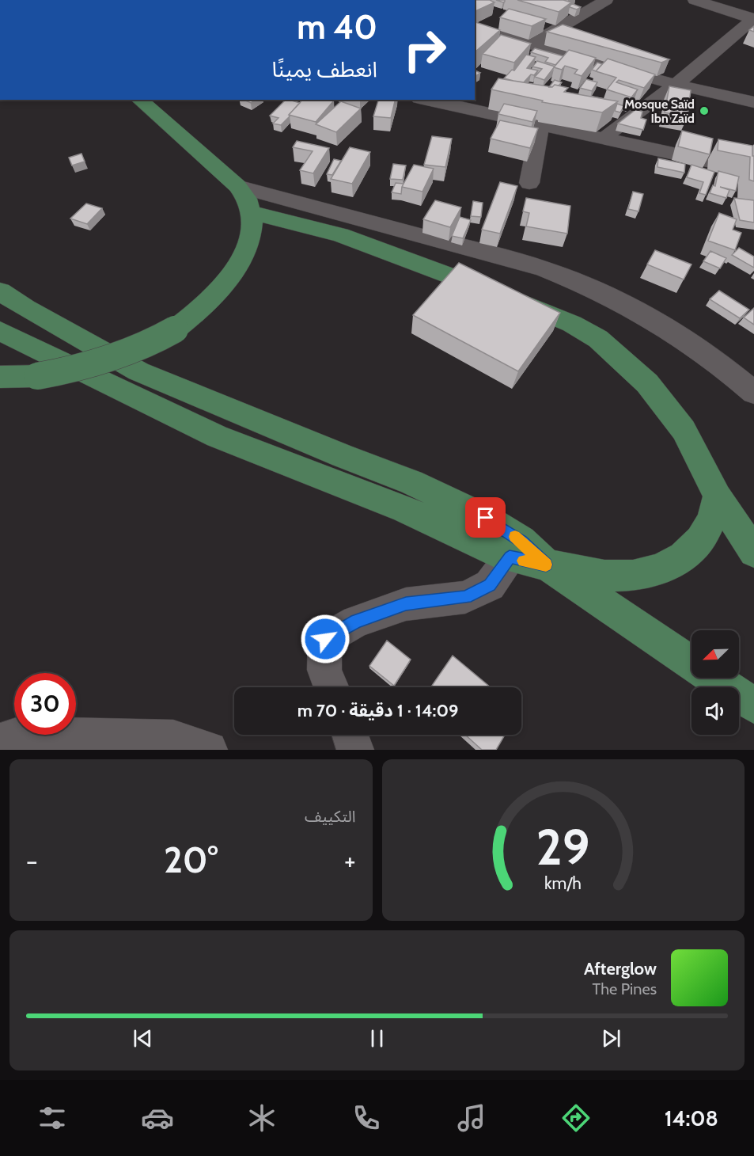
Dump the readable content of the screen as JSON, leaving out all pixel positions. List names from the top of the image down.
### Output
{
  "places": ["Mosque Saïd Ibn Zaïd"],
  "north": "bottom left",
  "page": {
    "turn": ["40 m", "انعطف يمينًا"],
    "limit": "30",
    "trip": "14:09 · 1 دقيقة · 70 m",
    "tile": "التكييف",
    "heat": ["−", "20°", "+"],
    "song": ["Afterglow", "The Pines"],
    "tabs": "14:08",
    "gauge": ["29", "km/h"]
  }
}
